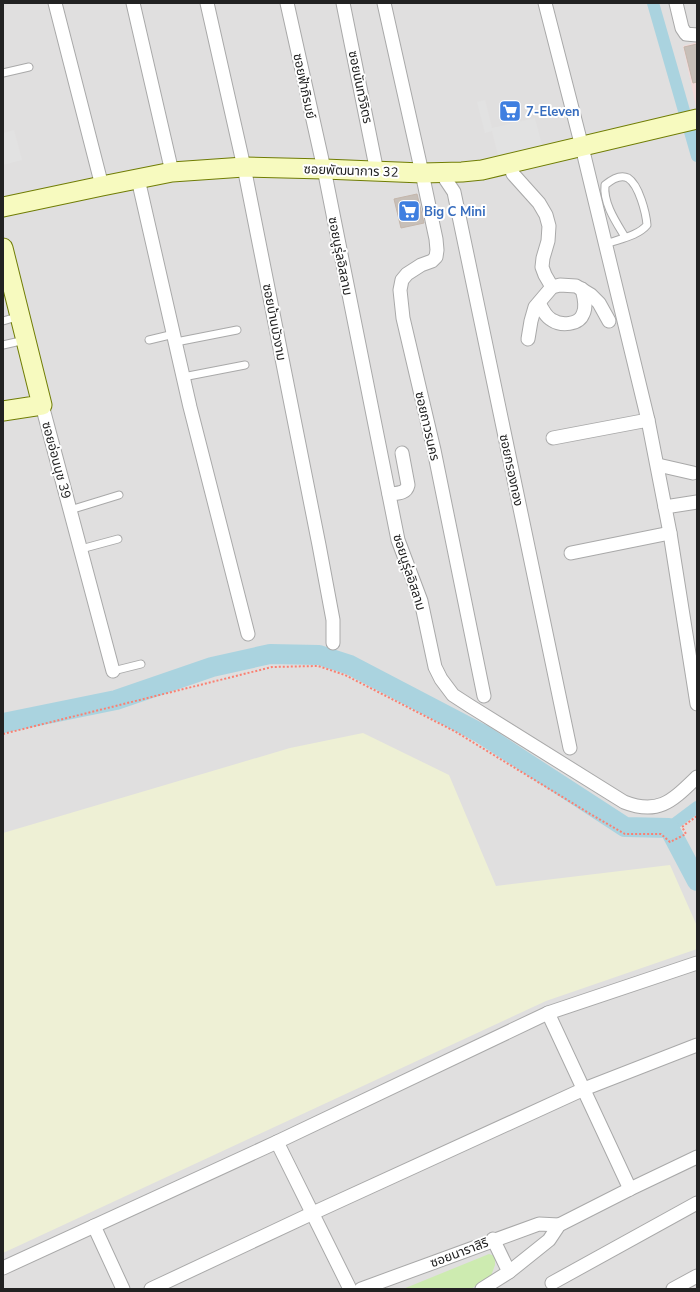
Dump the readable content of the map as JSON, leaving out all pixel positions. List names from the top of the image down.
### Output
{
  "streets": {
    "street": [
      "ซอยฟ้าภิรมย์",
      "ซอยนันทวิจิตร",
      "ซอยพัฒนาการ 32",
      "ซอยนูรุ่ลอิสลาม",
      "ซอยบ้านบัวงาม",
      "ซอยถาวรนคร",
      "ซอยอ่อนนุช 39",
      "ซอยกรองทอง",
      "ซอยนาราสิริ"
    ]
  },
  "crossings": [
    ["ซอยฟ้าภิรมย์", "ซอยพัฒนาการ 32"],
    ["ซอยฟ้าภิรมย์", "ซอยนูรุ่ลอิสลาม"],
    ["ซอยนันทวิจิตร", "ซอยพัฒนาการ 32"],
    ["ซอยพัฒนาการ 32", "ซอยนูรุ่ลอิสลาม"],
    ["ซอยพัฒนาการ 32", "ซอยบ้านบัวงาม"],
    ["ซอยพัฒนาการ 32", "ซอยถาวรนคร"],
    ["ซอยพัฒนาการ 32", "ซอยกรองทอง"]
  ],
  "places": {
    "supermarket": ["7-Eleven", "Big C Mini"]
  }
}
